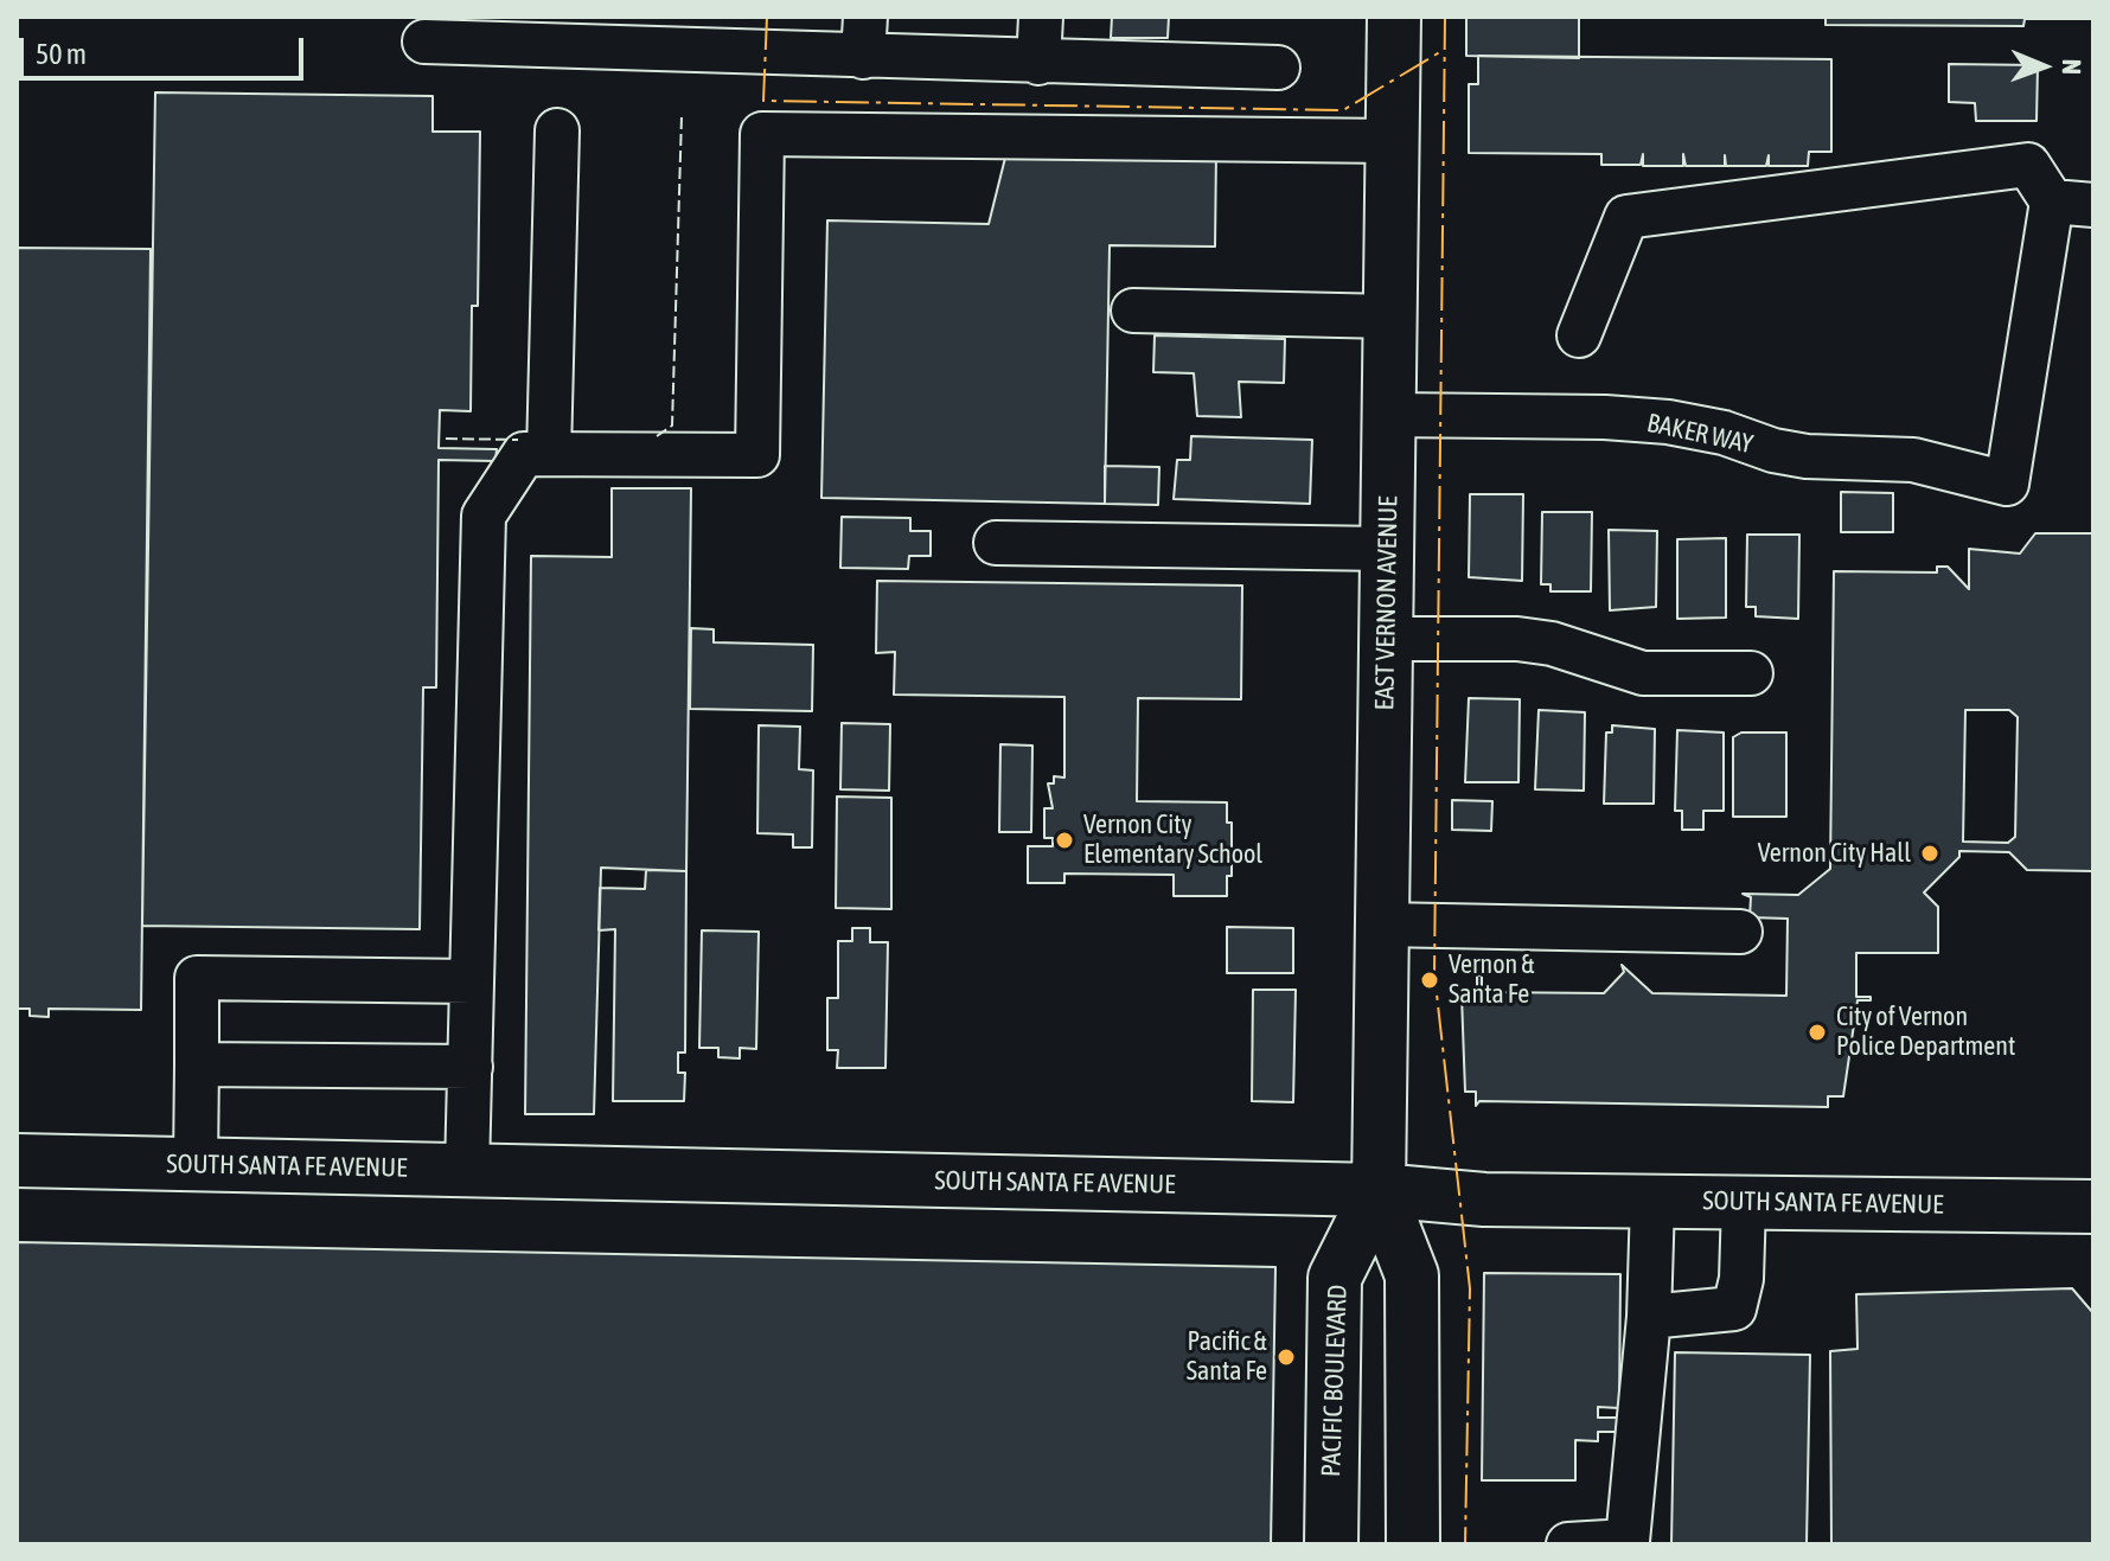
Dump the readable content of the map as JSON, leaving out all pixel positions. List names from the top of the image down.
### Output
{
  "streets": {
    "main road": ["EAST VERNON AVENUE", "SOUTH SANTA FE AVENUE", "PACIFIC BOULEVARD"],
    "street": ["BAKER WAY"]
  },
  "crossings": [
    ["BAKER WAY", "EAST VERNON AVENUE"],
    ["EAST VERNON AVENUE", "SOUTH SANTA FE AVENUE"],
    ["EAST VERNON AVENUE", "PACIFIC BOULEVARD"],
    ["SOUTH SANTA FE AVENUE", "PACIFIC BOULEVARD"]
  ],
  "places": [
    "Vernon City Elementary School",
    "Vernon City Hall",
    "Vernon & Santa Fe",
    "City of Vernon Police Department",
    "Pacific & Santa Fe"
  ],
  "scale_bar": "50 m",
  "north": "right"
}
